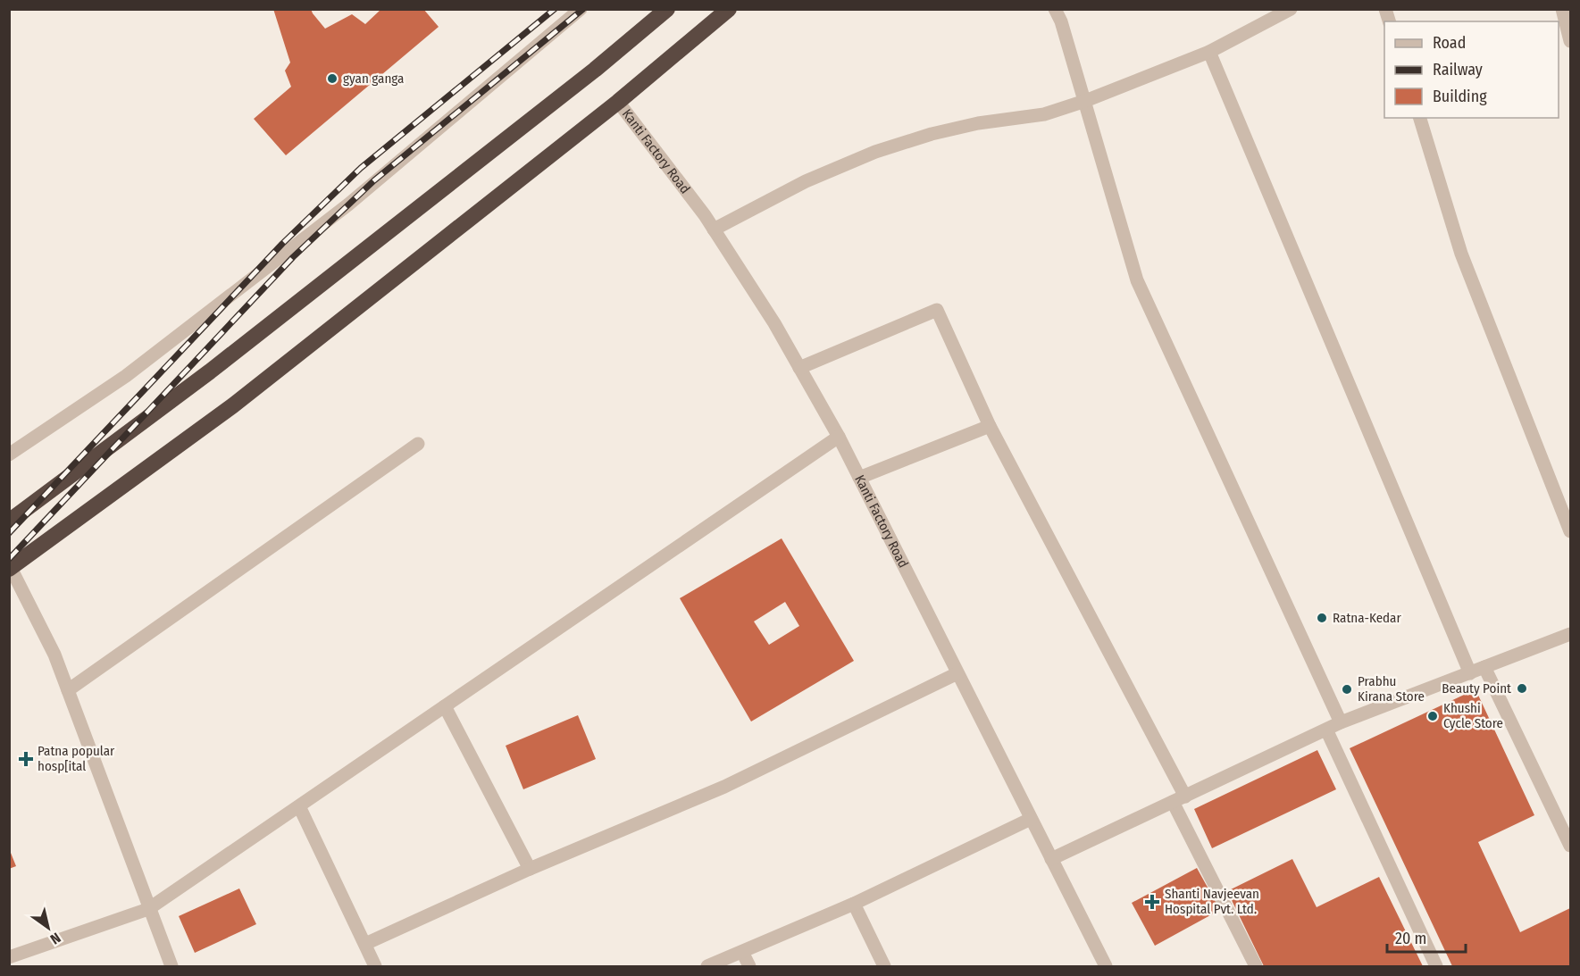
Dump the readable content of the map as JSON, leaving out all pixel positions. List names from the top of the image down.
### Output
{
  "streets": {
    "street": ["Kanti Factory Road"]
  },
  "places": {
    "other": [
      "gyan ganga",
      "Ratna-Kedar",
      "Beauty Point",
      "Prabhu Kirana Store",
      "Khushi Cycle Store"
    ],
    "health": ["Patna popular hosp[ital", "Shanti Navjeevan Hospital Pvt. Ltd."]
  },
  "legend": ["Road", "Railway", "Building"],
  "scale_bar": "20 m",
  "north": "bottom right"
}
